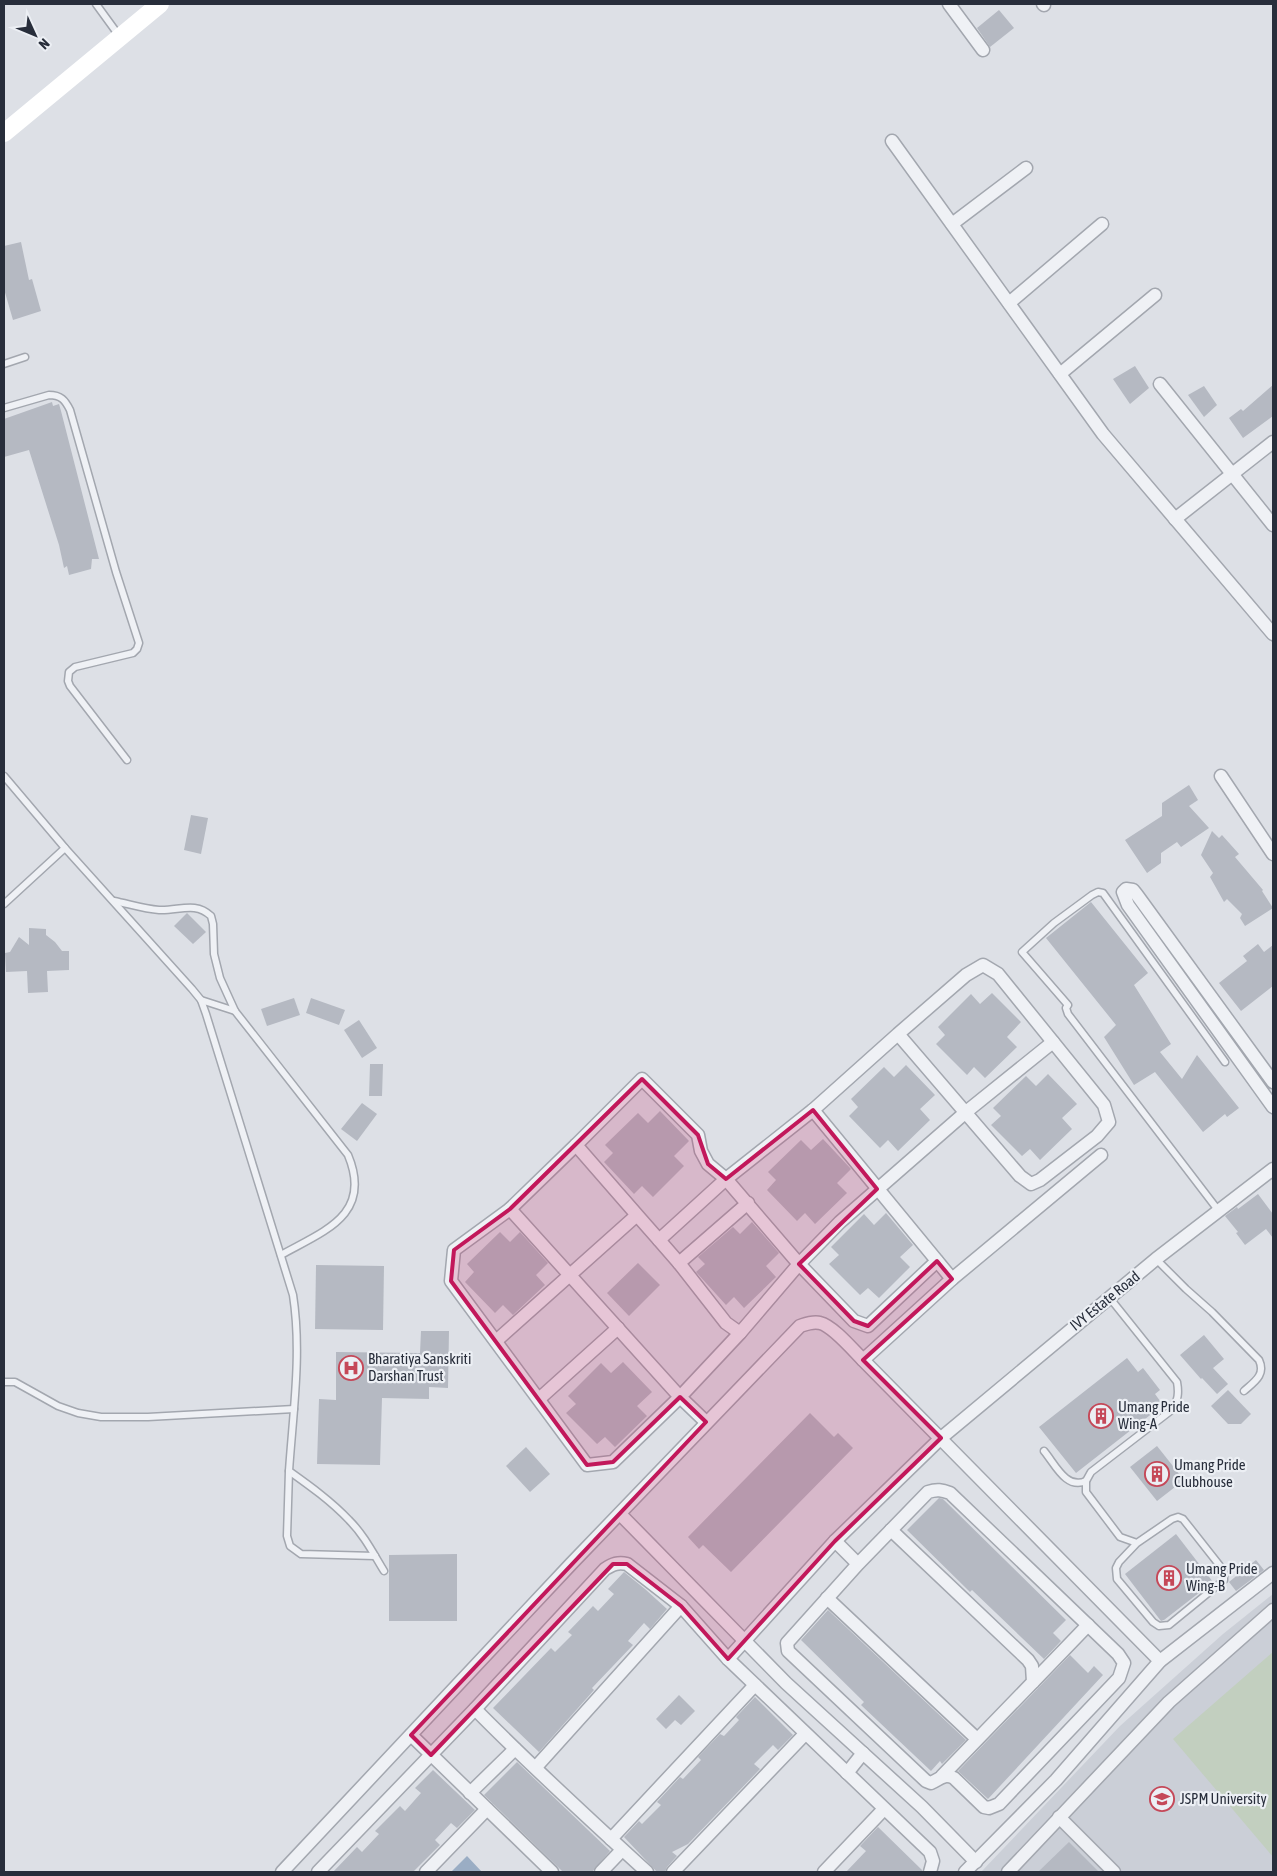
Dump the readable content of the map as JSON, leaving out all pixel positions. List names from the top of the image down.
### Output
{
  "streets": {
    "street": ["IVY Estate Road"]
  },
  "places": {
    "hospital": ["Bharatiya Sanskriti Darshan Trust"],
    "building": ["Umang Pride Wing-A", "Umang Pride Clubhouse", "Umang Pride Wing-B"],
    "school or university": ["JSPM University"]
  },
  "north": "bottom right"
}
